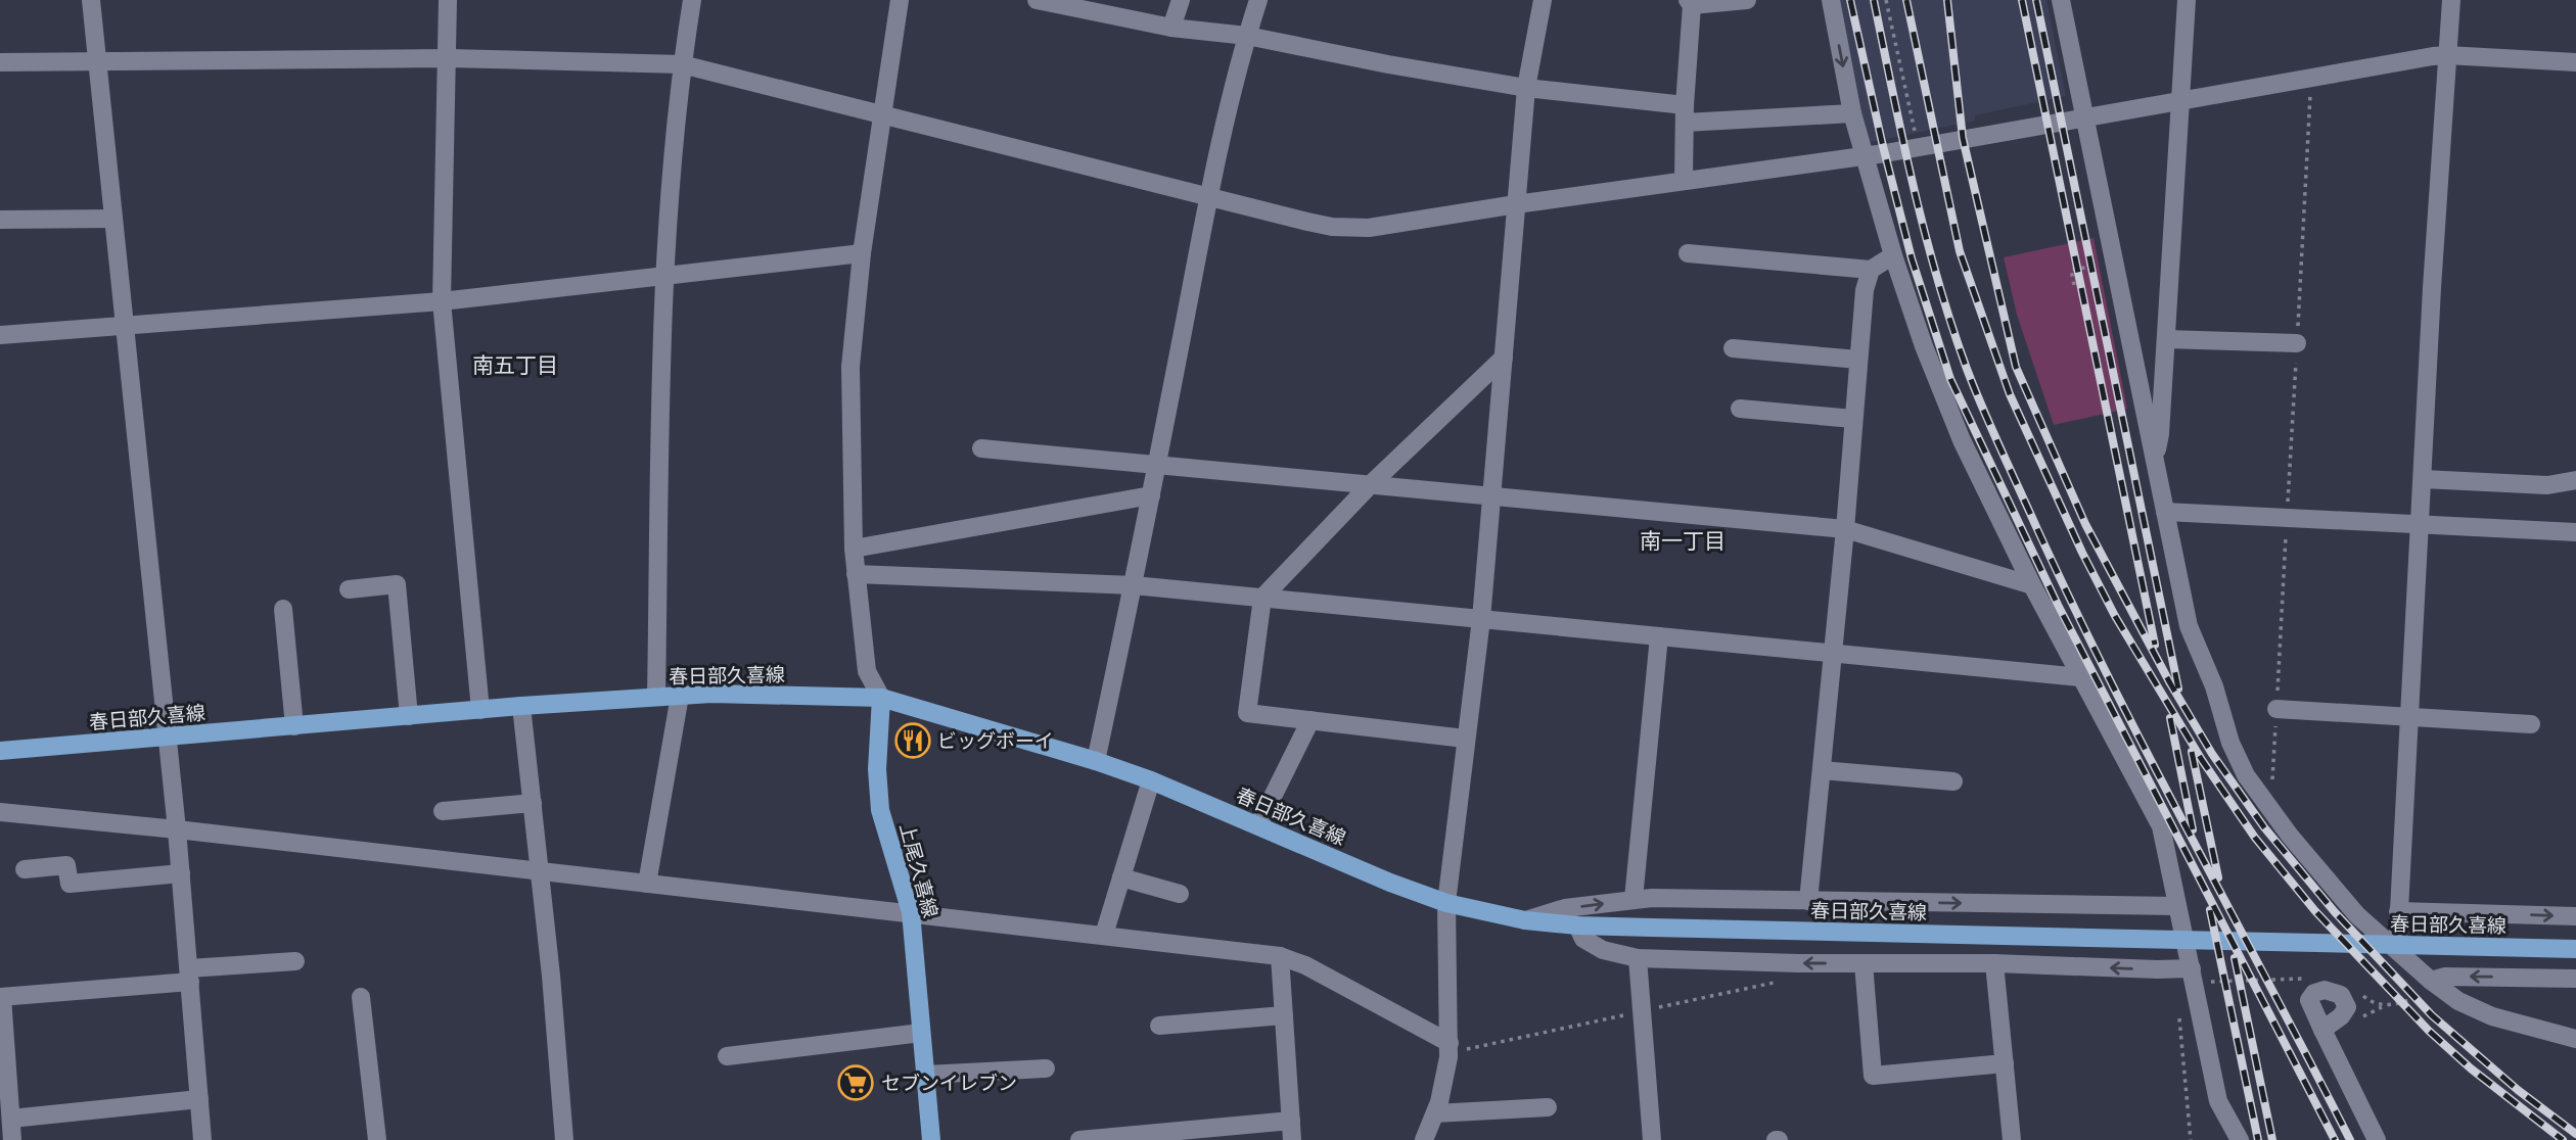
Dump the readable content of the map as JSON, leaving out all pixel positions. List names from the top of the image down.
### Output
{
  "streets": {
    "main road": ["春日部久喜線", "上尾久喜線"]
  },
  "crossings": [
    ["春日部久喜線", "上尾久喜線"]
  ],
  "districts": ["南五丁目", "南一丁目"],
  "places": {
    "restaurant": ["ビッグボーイ"],
    "supermarket": ["セブンイレブン"]
  }
}
